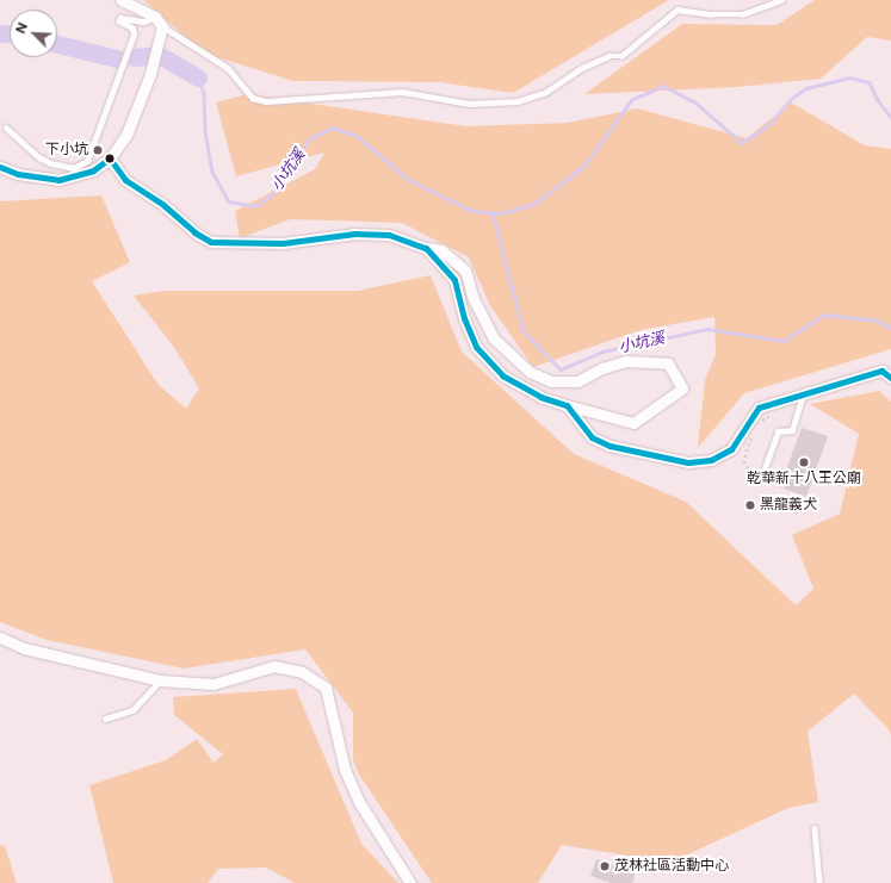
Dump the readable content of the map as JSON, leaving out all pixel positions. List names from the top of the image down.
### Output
{
  "water": ["小坑溪"],
  "places": [
    "下小坑",
    "乾華新十八王公廟",
    "黑龍義犬",
    "茂林社區活動中心"
  ],
  "north": "top left"
}
